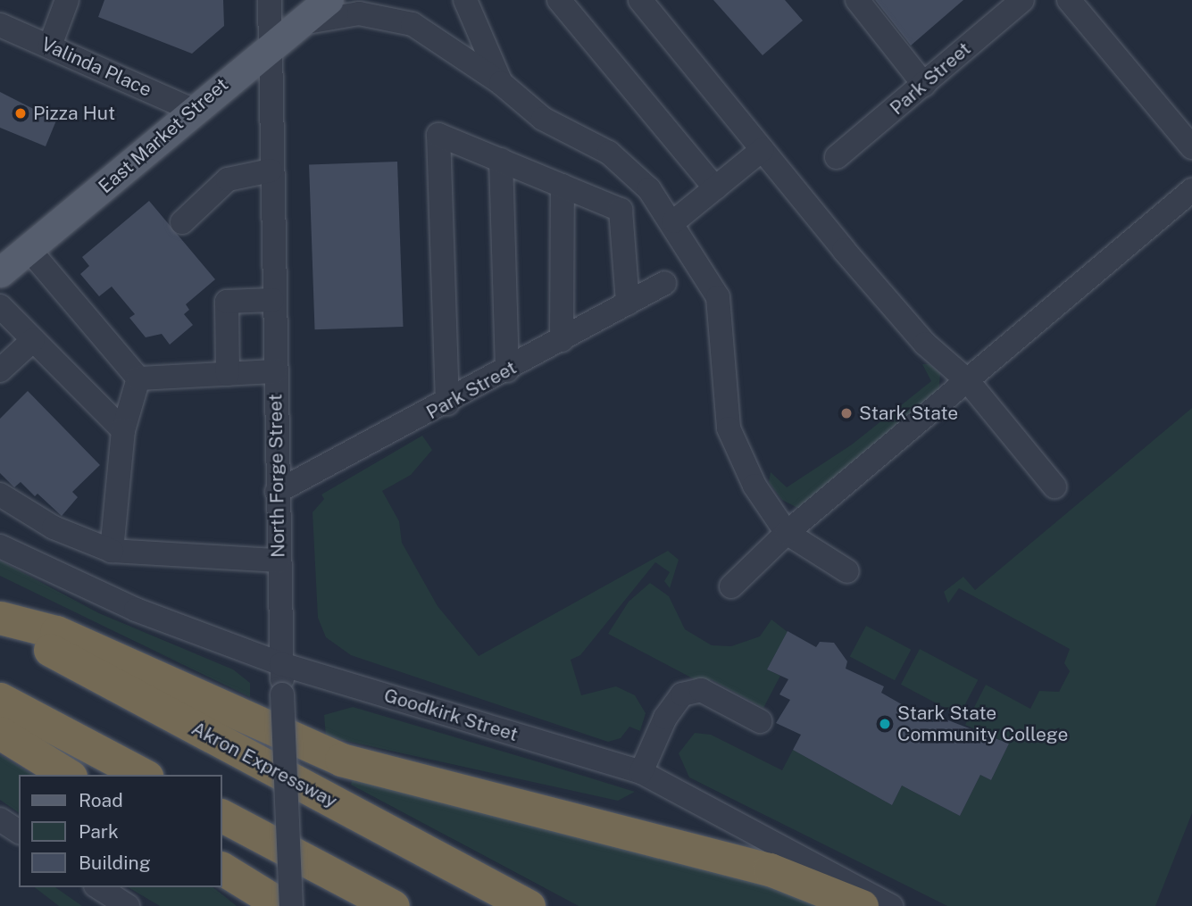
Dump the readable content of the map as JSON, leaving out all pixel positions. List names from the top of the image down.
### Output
{
  "streets": {
    "highway": ["Akron Expressway"],
    "main road": ["East Market Street"],
    "street": [
      "Valinda Place",
      "Park Street",
      "North Forge Street",
      "Goodkirk Street"
    ]
  },
  "crossings": [
    ["Valinda Place", "East Market Street"],
    ["Park Street", "North Forge Street"],
    ["East Market Street", "North Forge Street"],
    ["North Forge Street", "Goodkirk Street"]
  ],
  "places": ["Pizza Hut", "Stark State", "Stark State Community College"],
  "legend": ["Road", "Park", "Building"]
}
